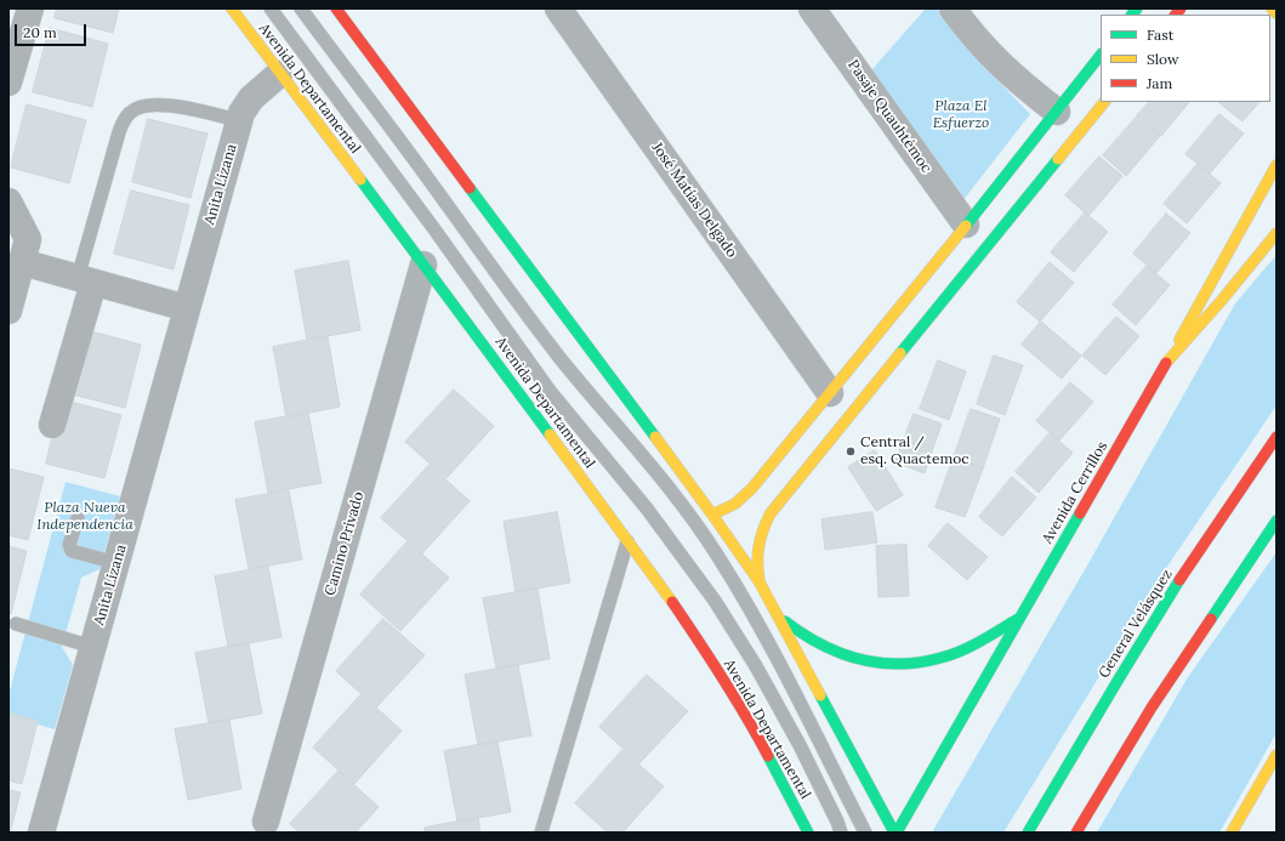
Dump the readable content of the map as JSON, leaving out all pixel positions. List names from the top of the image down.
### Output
{
  "streets": {
    "main road": ["Avenida Departamental", "Avenida Cerrillos", "General Velásquez"],
    "street": [
      "Pasaje Quauhtémoc",
      "Anita Lizana",
      "José Matías Delgado",
      "Camino Privado"
    ]
  },
  "crossings": [
    ["Avenida Departamental", "Anita Lizana"],
    ["Avenida Departamental", "Camino Privado"]
  ],
  "parks": ["Plaza El Esfuerzo", "Plaza Nueva Independencia"],
  "places": ["Central / esq. Quactemoc"],
  "legend": ["Fast", "Slow", "Jam"],
  "scale_bar": "20 m"
}
